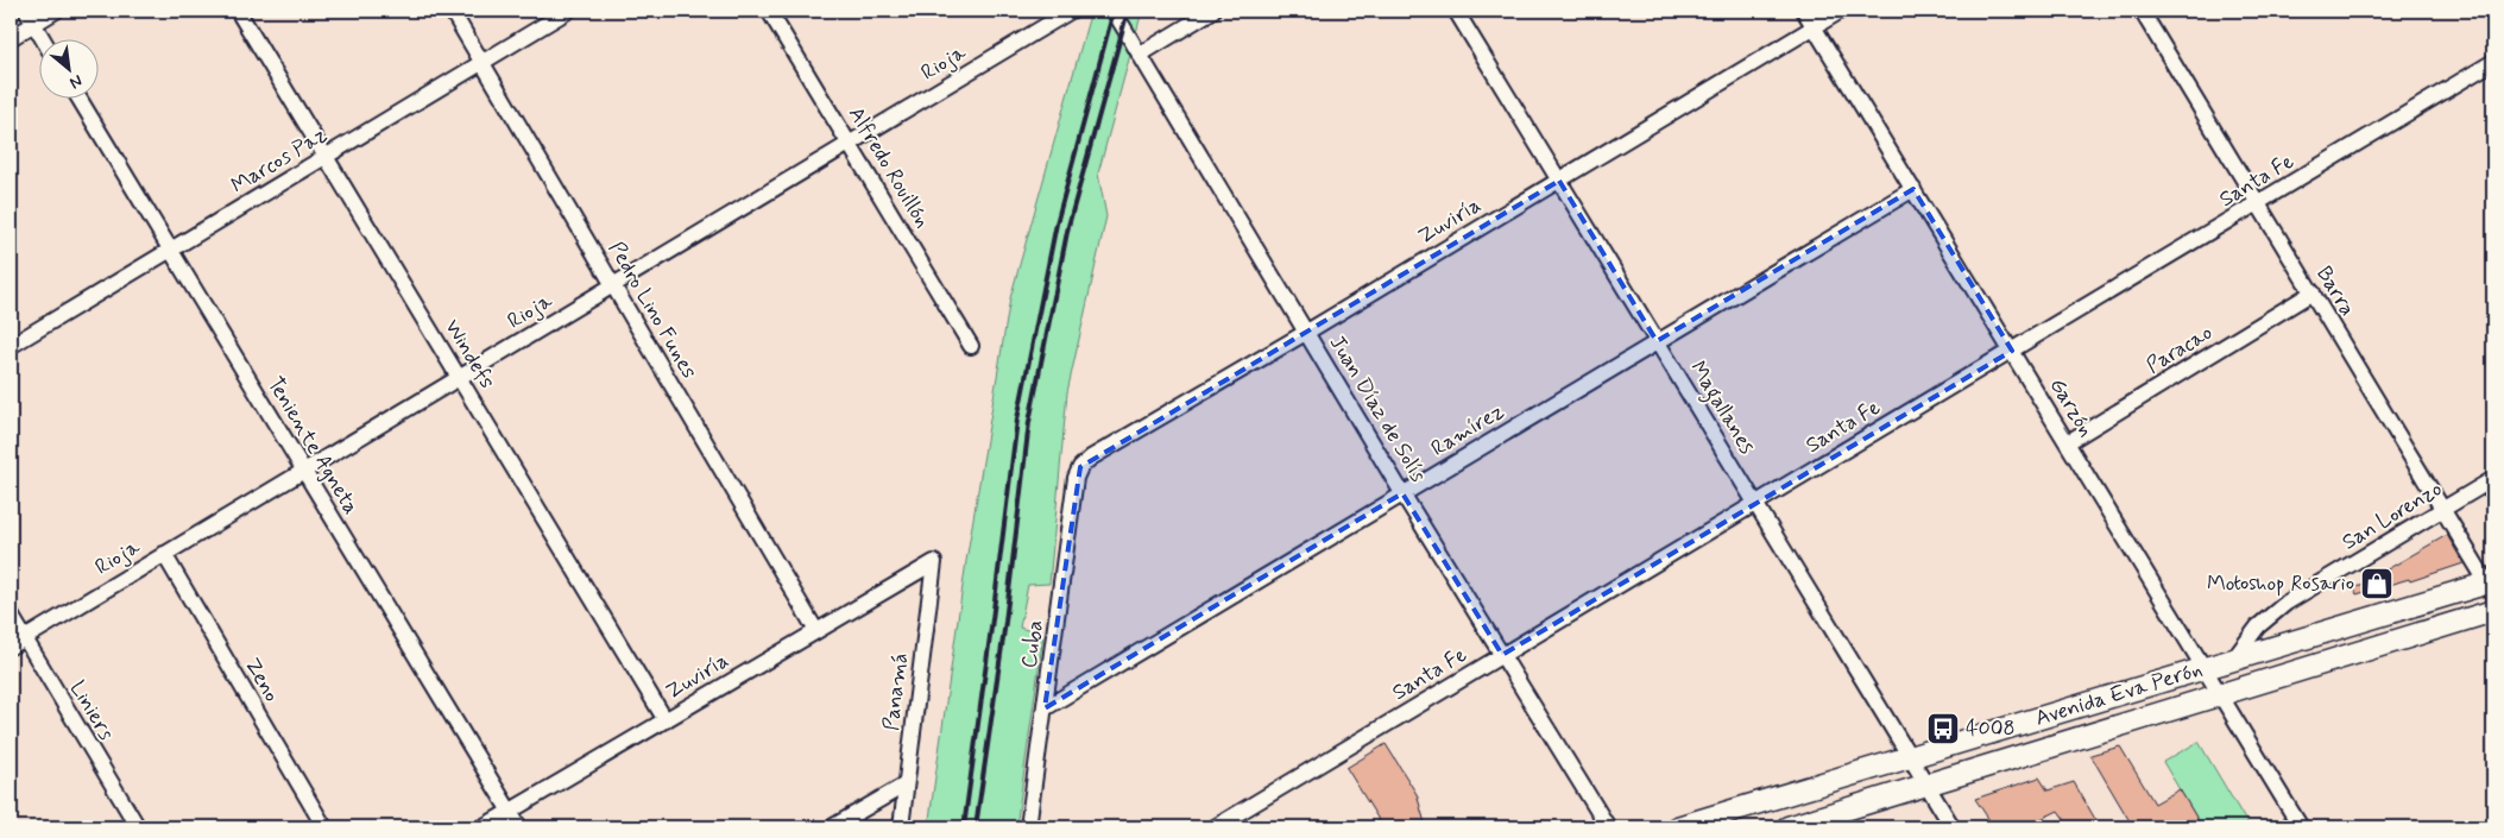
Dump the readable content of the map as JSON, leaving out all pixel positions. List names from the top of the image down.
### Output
{
  "streets": {
    "main road": ["Avenida Eva Perón"],
    "street": [
      "Rioja",
      "Marcos Paz",
      "Alfredo Rouillón",
      "Santa Fe",
      "Zuviría",
      "Barra",
      "Pedro Lino Funes",
      "Paracao",
      "Windefs",
      "Magallanes",
      "Garzón",
      "Juan Díaz de Solís",
      "Ramírez",
      "Teniente Agneta",
      "San Lorenzo",
      "Cuba",
      "Zeno",
      "Panamá",
      "Liniers"
    ]
  },
  "crossings": [
    ["Rioja", "Alfredo Rouillón"],
    ["Rioja", "Pedro Lino Funes"],
    ["Rioja", "Windefs"],
    ["Rioja", "Teniente Agneta"],
    ["Rioja", "Zeno"],
    ["Rioja", "Liniers"],
    ["Marcos Paz", "Pedro Lino Funes"],
    ["Marcos Paz", "Windefs"],
    ["Marcos Paz", "Teniente Agneta"],
    ["Santa Fe", "Barra"],
    ["Santa Fe", "Magallanes"],
    ["Santa Fe", "Garzón"],
    ["Santa Fe", "Juan Díaz de Solís"],
    ["Zuviría", "Pedro Lino Funes"],
    ["Zuviría", "Windefs"],
    ["Zuviría", "Magallanes"],
    ["Zuviría", "Garzón"],
    ["Zuviría", "Juan Díaz de Solís"],
    ["Zuviría", "Teniente Agneta"],
    ["Zuviría", "Cuba"],
    ["Zuviría", "Panamá"],
    ["Barra", "Paracao"],
    ["Barra", "San Lorenzo"],
    ["Barra", "Avenida Eva Perón"],
    ["Paracao", "Garzón"],
    ["Magallanes", "Ramírez"],
    ["Magallanes", "Avenida Eva Perón"],
    ["Garzón", "Ramírez"],
    ["Garzón", "Avenida Eva Perón"],
    ["Juan Díaz de Solís", "Ramírez"],
    ["Ramírez", "Cuba"],
    ["San Lorenzo", "Avenida Eva Perón"]
  ],
  "places": {
    "shop": ["Motoshop Rosario"],
    "bus stop": ["4008"]
  },
  "north": "bottom right"
}
